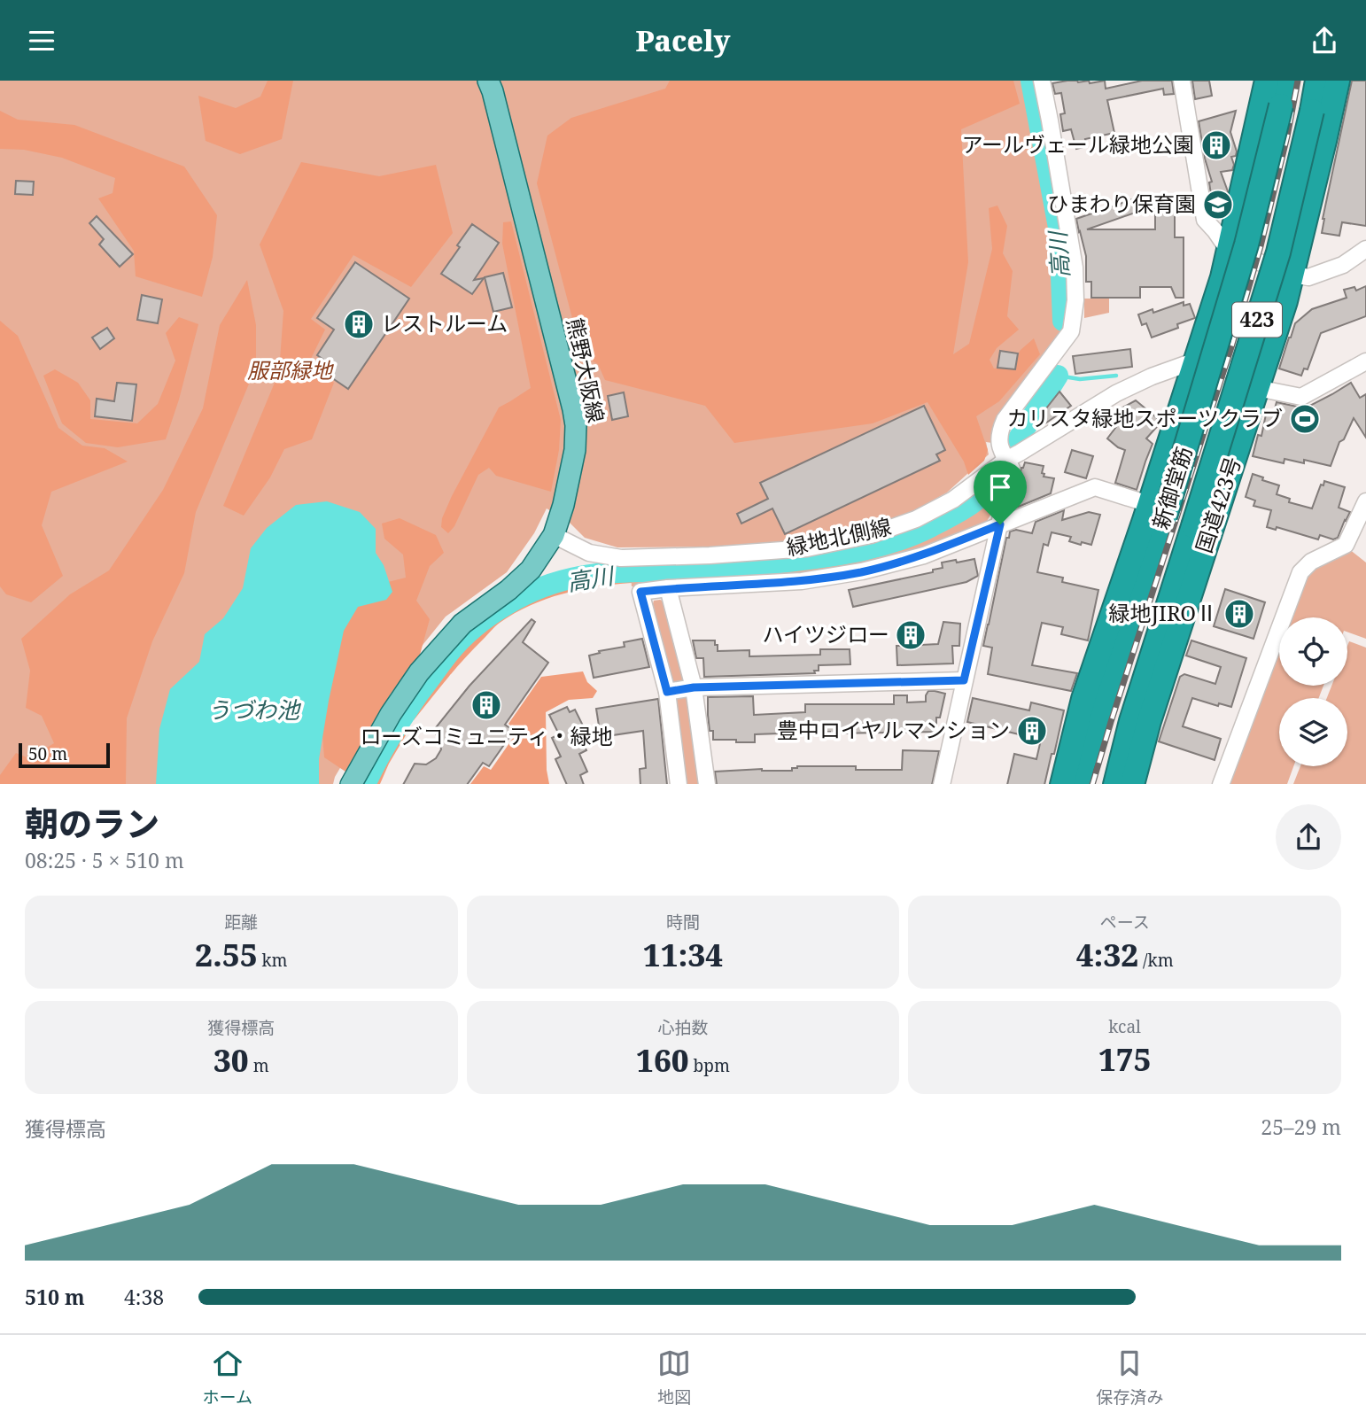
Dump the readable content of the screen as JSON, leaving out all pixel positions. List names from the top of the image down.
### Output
{
  "streets": {
    "highway": ["423", "新御堂筋", "国道423号"],
    "main road": ["熊野大阪線"],
    "street": ["緑地北側線"]
  },
  "crossings": [
    ["423", "新御堂筋"],
    ["423", "緑地北側線"],
    ["熊野大阪線", "緑地北側線"],
    ["新御堂筋", "国道423号"]
  ],
  "water": ["高川", "うづわ池"],
  "parks": ["服部緑地"],
  "places": {
    "building": [
      "アールヴェール緑地公園",
      "レストルーム",
      "緑地JIROⅡ",
      "ハイツジロー",
      "ローズコミュニティ・緑地",
      "豊中ロイヤルマンション"
    ],
    "school or university": ["ひまわり保育園"],
    "sports": ["カリスタ緑地スポーツクラブ"]
  },
  "scale_bar": "50 m",
  "page": {
    "header": "Pacely",
    "scale": "50 m",
    "heading": ["朝のラン", "08:25 · 5 × 510 m"],
    "stats": [
      ["距離", "2.55 km"],
      ["時間", "11:34"],
      ["ペース", "4:32 /km"],
      ["獲得標高", "30 m"],
      ["心拍数", "160 bpm"],
      ["kcal", "175"]
    ],
    "chart": ["獲得標高", "25–29 m"],
    "list": [
      {
        "name": "510 m",
        "note": "4:38"
      }
    ],
    "tabs": ["ホーム", "地図", "保存済み"]
  }
}
